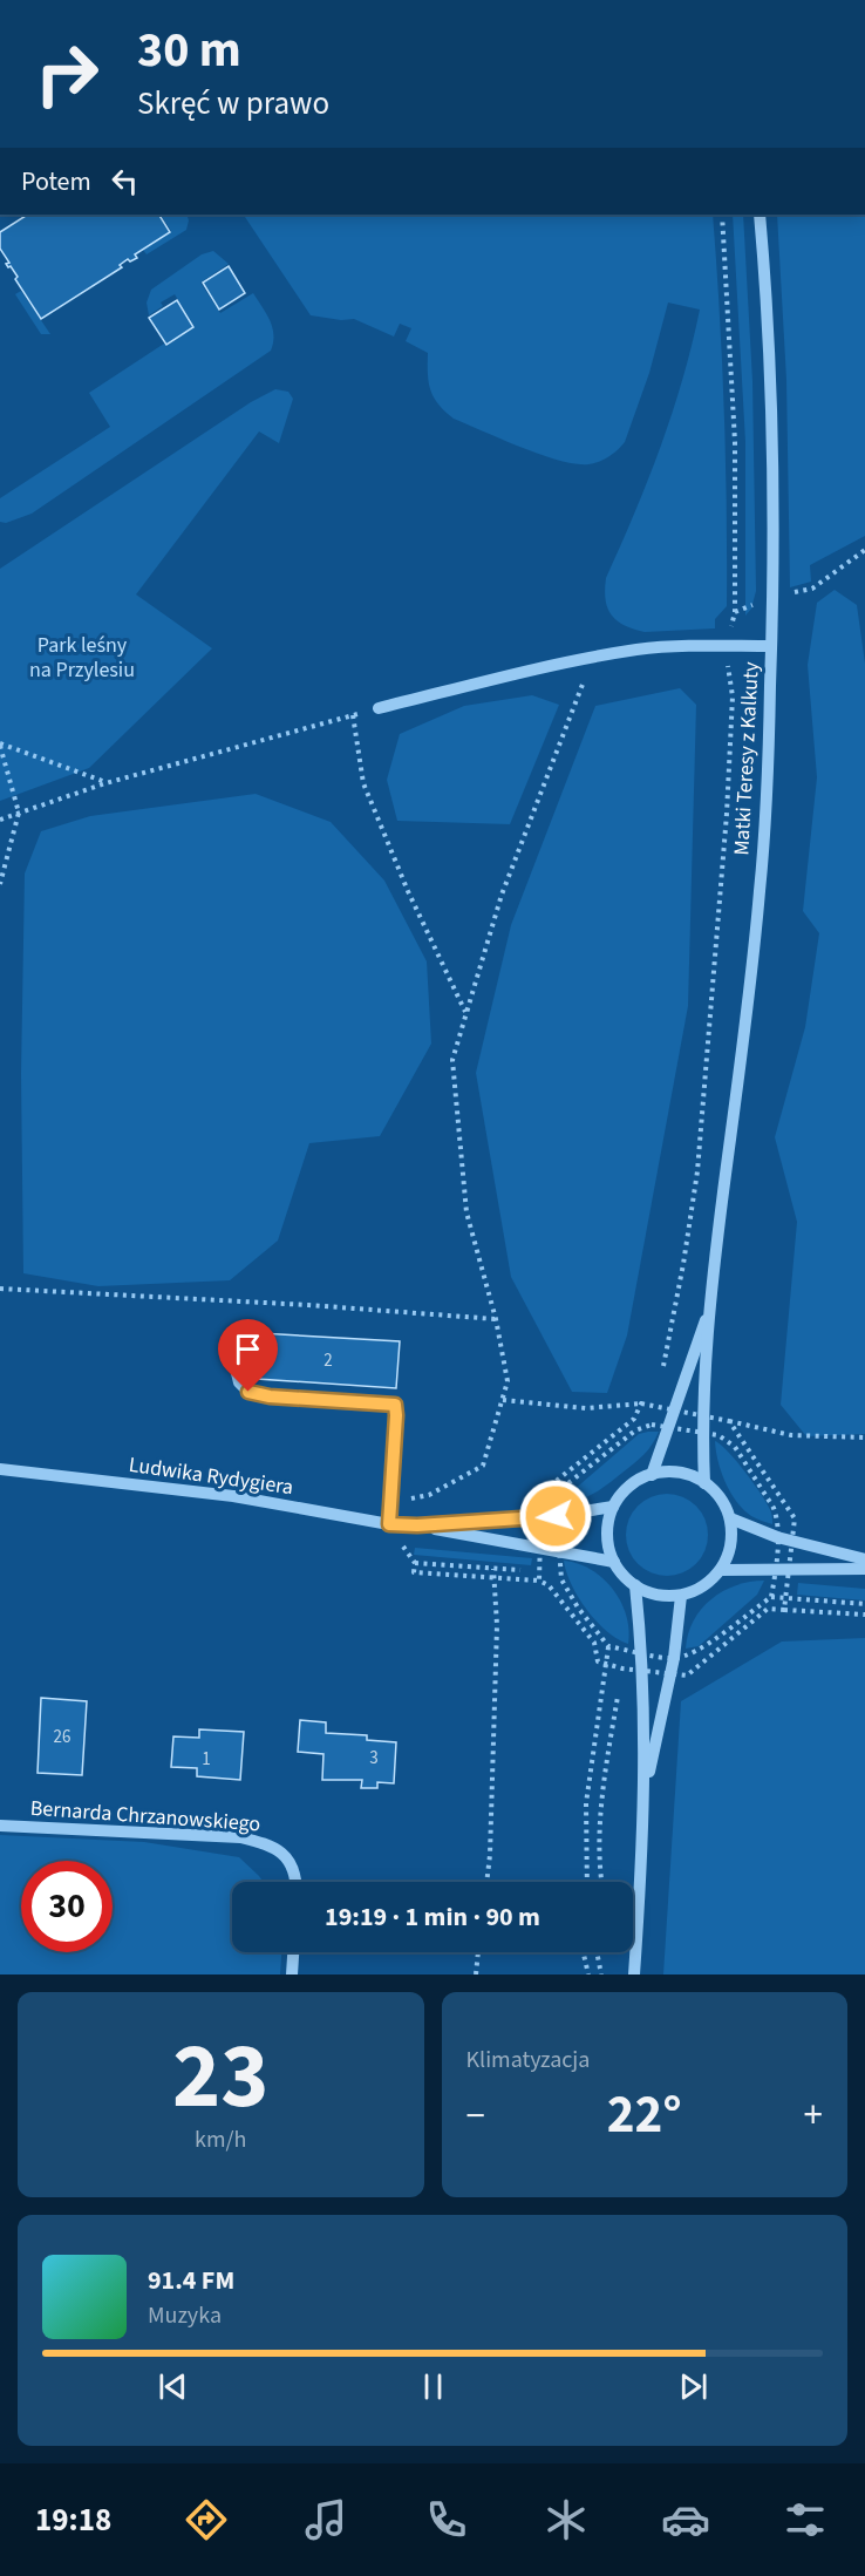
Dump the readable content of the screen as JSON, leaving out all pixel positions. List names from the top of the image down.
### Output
{
  "streets": {
    "street": ["Matki Teresy z Kalkuty", "Ludwika Rydygiera", "Bernarda Chrzanowskiego"]
  },
  "crossings": [
    ["Matki Teresy z Kalkuty", "Ludwika Rydygiera"]
  ],
  "parks": ["Park leśny na Przylesiu"],
  "house_numbers": [
    "2",
    "26",
    "3",
    "1"
  ],
  "page": {
    "turn": ["30 m", "Skręć w prawo"],
    "then": "Potem",
    "limit": "30",
    "trip": "19:19 · 1 min · 90 m",
    "tile": [
      ["23", "km/h"],
      "Klimatyzacja"
    ],
    "heat": ["−", "22°", "+"],
    "song": ["91.4 FM", "Muzyka"],
    "tabs": "19:18"
  }
}
